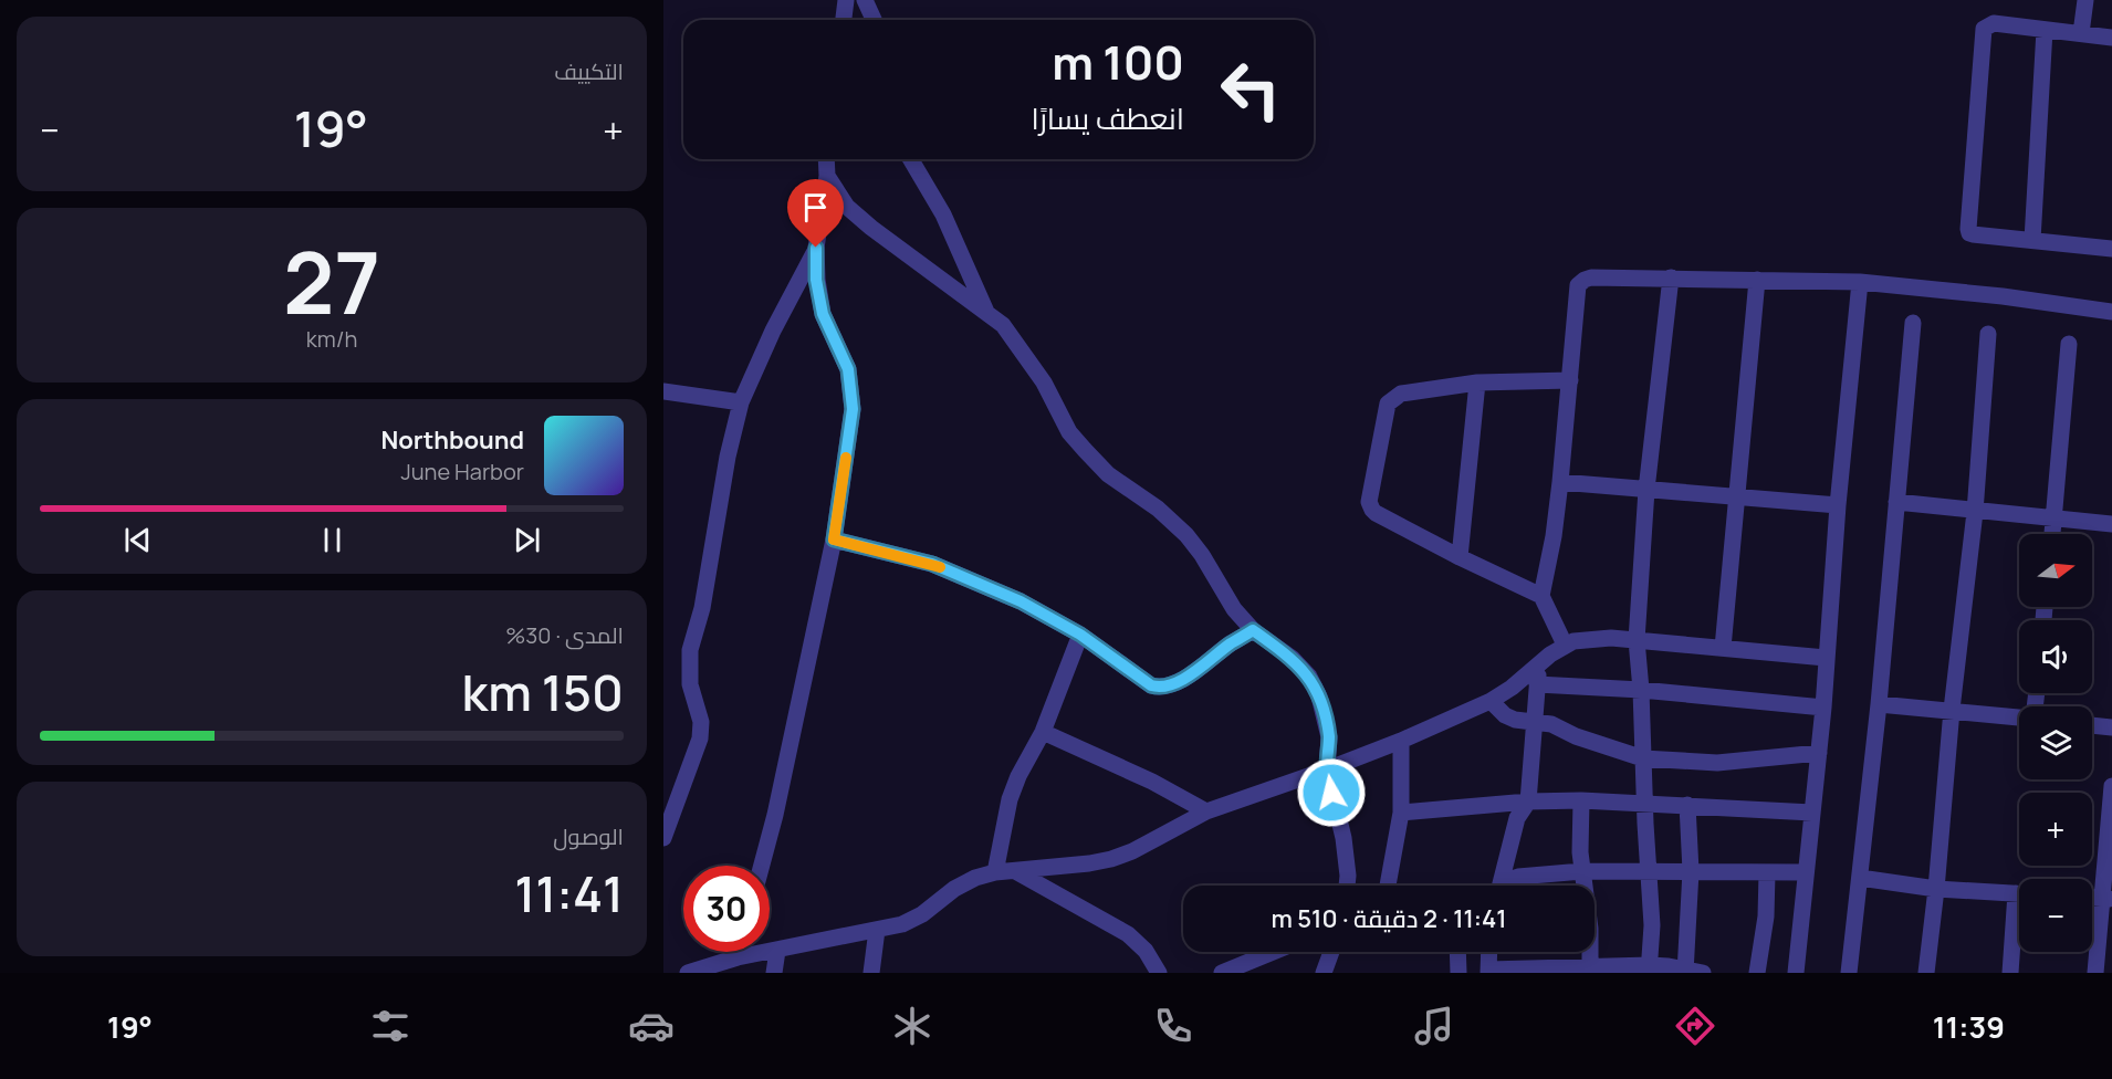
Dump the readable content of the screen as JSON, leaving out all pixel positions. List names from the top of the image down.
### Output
{
  "north": "right",
  "page": {
    "tile": [
      "التكييف",
      ["27", "km/h"],
      ["المدى · 30%", "150 km"],
      ["الوصول", "11:41"]
    ],
    "turn": ["100 m", "انعطف يسارًا"],
    "heat": ["−", "19°", "+"],
    "song": ["Northbound", "June Harbor"],
    "map_buttons": ["+", "−"],
    "limit": "30",
    "trip": "11:41 · 2 دقيقة · 510 m",
    "tabs": ["11:39", "19°"]
  }
}
